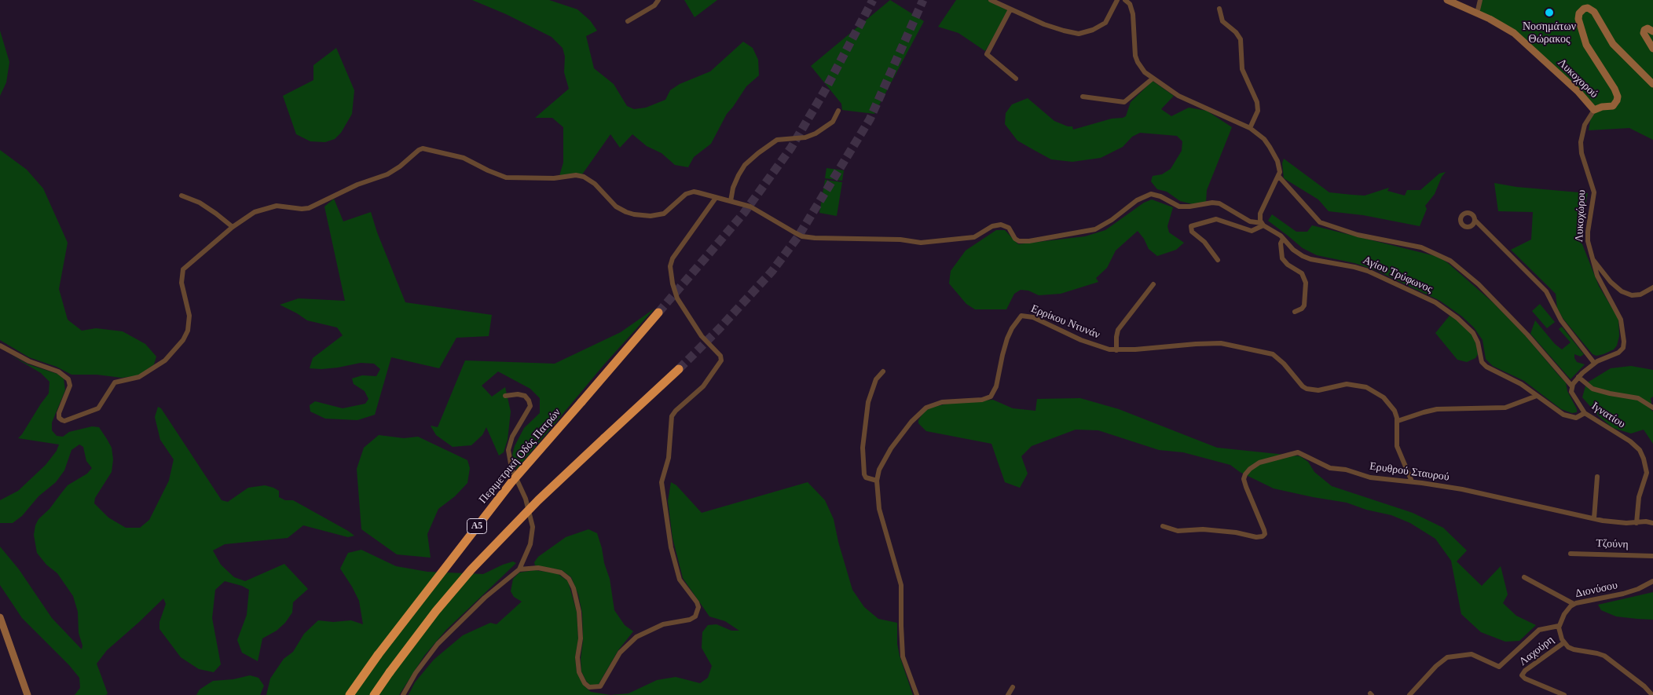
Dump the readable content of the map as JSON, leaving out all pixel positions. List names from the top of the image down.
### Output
{
  "streets": {
    "highway": ["Περιμετρική Οδός Πατρών", "Α5"],
    "street": [
      "Λυκοχορού",
      "Λυκοχώρου",
      "Αγίου Τρύφωνος",
      "Ερρίκου Ντυνάν",
      "Ιγνατίου",
      "Ερυθρού Σταυρού",
      "Τζούνη",
      "Διονύσου",
      "Λαχούρη"
    ]
  },
  "crossings": [
    ["Λυκοχορού", "Λυκοχώρου"],
    ["Αγίου Τρύφωνος", "Ιγνατίου"],
    ["Ερρίκου Ντυνάν", "Ερυθρού Σταυρού"],
    ["Ιγνατίου", "Ερυθρού Σταυρού"]
  ],
  "places": ["Νοσημάτων Θώρακος"]
}
